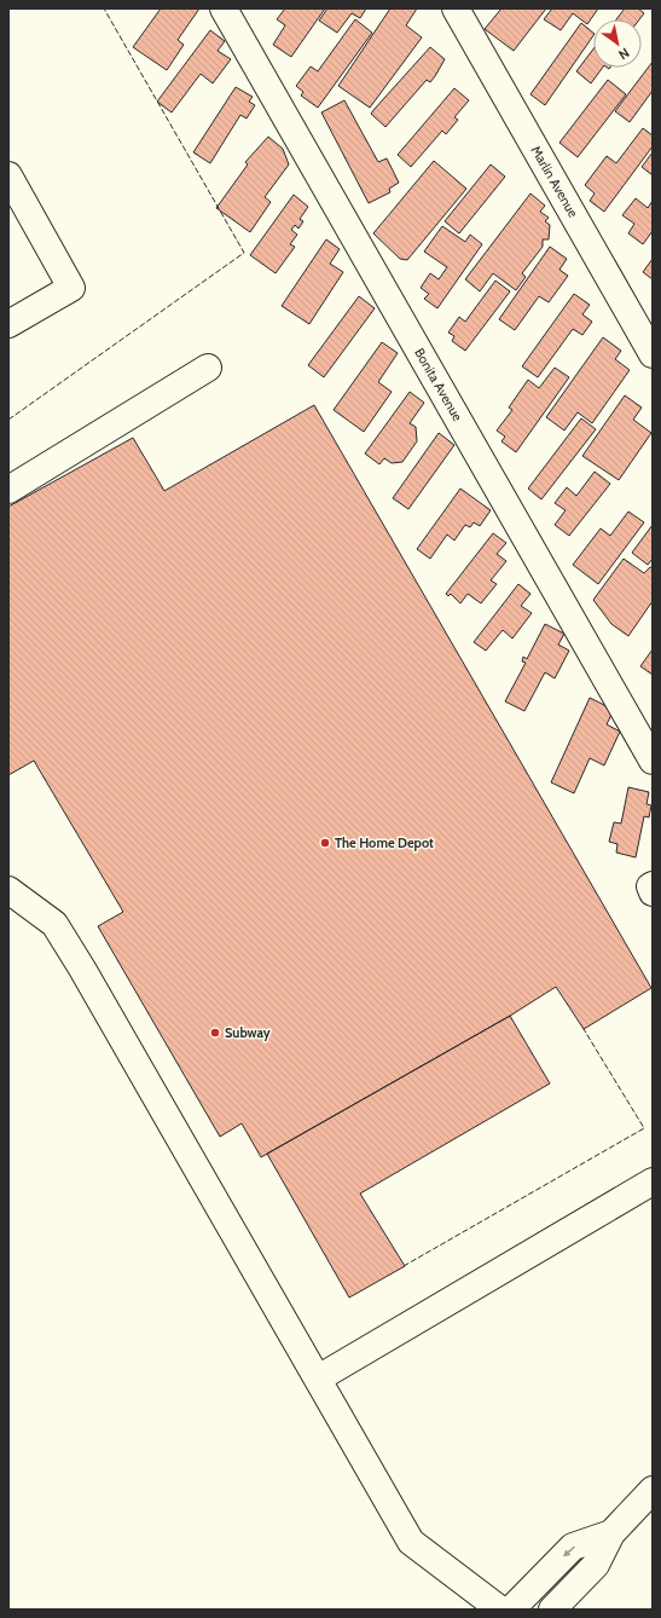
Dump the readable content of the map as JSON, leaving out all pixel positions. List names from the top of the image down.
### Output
{
  "streets": {
    "street": ["Marlin Avenue", "Bonita Avenue"]
  },
  "places": ["The Home Depot", "Subway"],
  "north": "bottom right"
}
